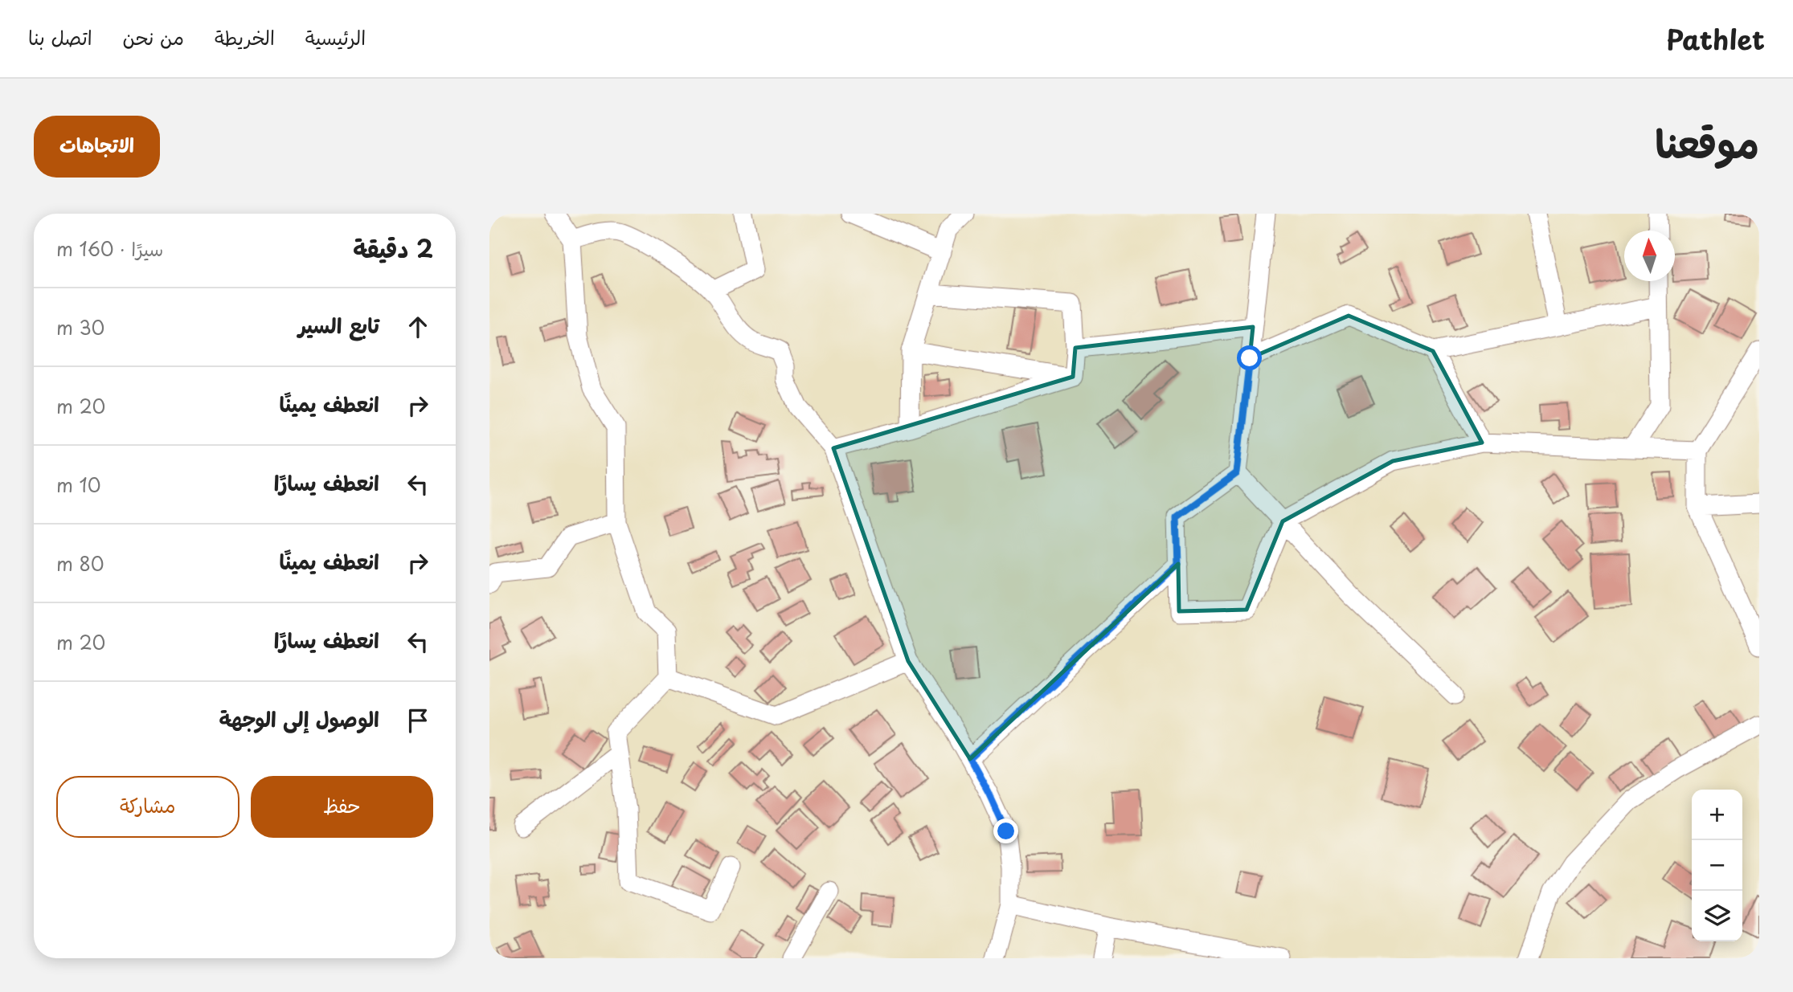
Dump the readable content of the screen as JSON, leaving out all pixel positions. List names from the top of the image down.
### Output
{
  "north": "top",
  "page": {
    "header": "Pathlet",
    "nav": [
      "الرئيسية",
      "الخريطة",
      "من نحن",
      "اتصل بنا"
    ],
    "title": "موقعنا",
    "buttons": [
      "الاتجاهات",
      ["حفظ", "مشاركة"]
    ],
    "heading": ["2 دقيقة", "سيرًا · 160 m"],
    "list": [
      ["تابع السير", "30 m"],
      ["انعطف يمينًا", "20 m"],
      ["انعطف يسارًا", "10 m"],
      ["انعطف يمينًا", "80 m"],
      ["انعطف يسارًا", "20 m"],
      "الوصول إلى الوجهة"
    ],
    "map_buttons": ["+", "−"]
  }
}
